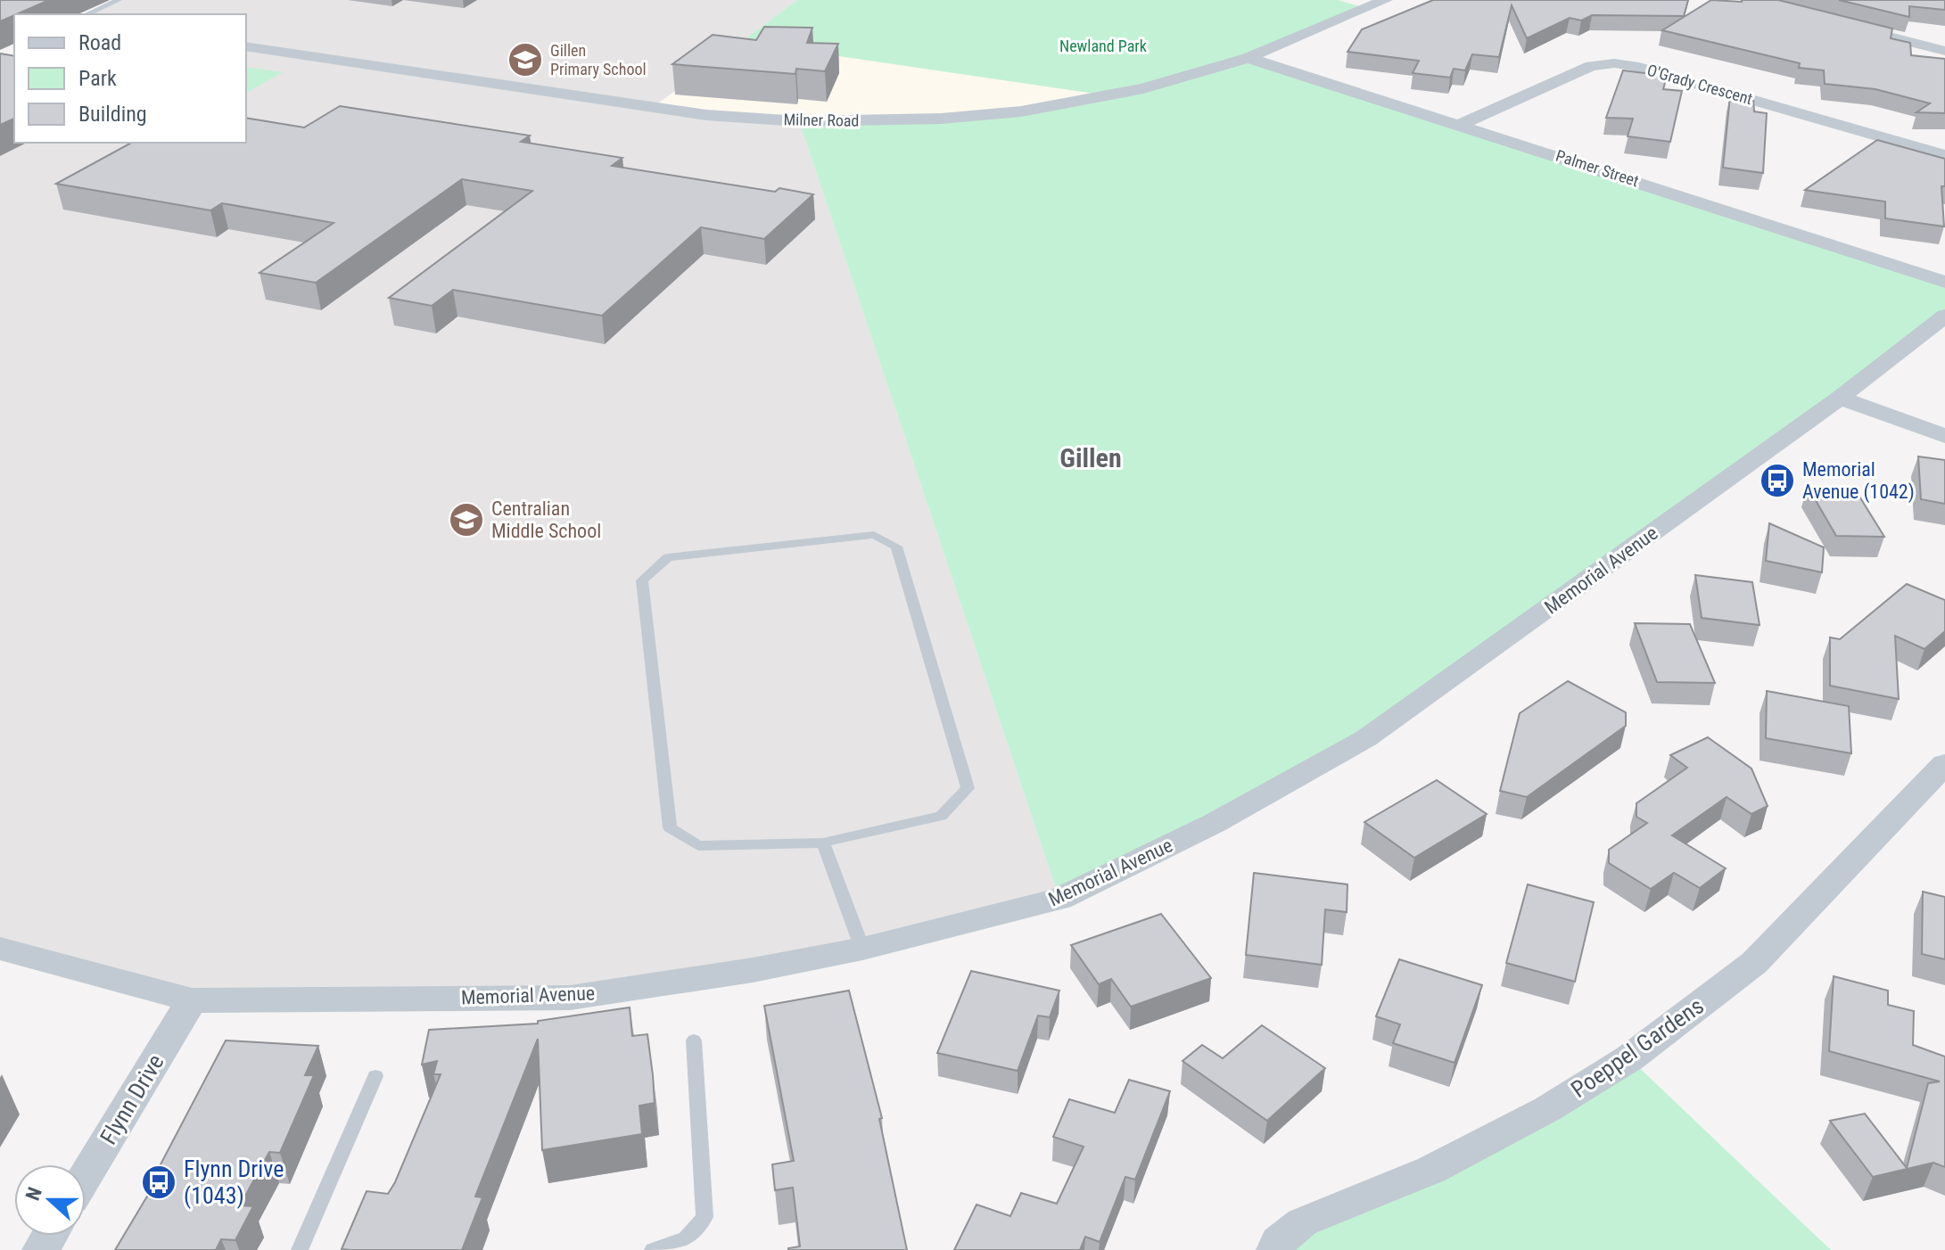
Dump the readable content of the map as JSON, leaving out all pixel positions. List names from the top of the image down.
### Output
{
  "streets": {
    "street": [
      "O'Grady Crescent",
      "Milner Road",
      "Palmer Street",
      "Memorial Avenue",
      "Poeppel Gardens",
      "Flynn Drive"
    ]
  },
  "crossings": [
    ["O'Grady Crescent", "Palmer Street"],
    ["Milner Road", "Palmer Street"],
    ["Memorial Avenue", "Flynn Drive"]
  ],
  "districts": ["Gillen"],
  "parks": ["Newland Park"],
  "places": {
    "school or university": ["Gillen Primary School", "Centralian Middle School"],
    "bus stop": ["Memorial Avenue (1042)", "Flynn Drive (1043)"]
  },
  "legend": ["Road", "Park", "Building"],
  "north": "left"
}
